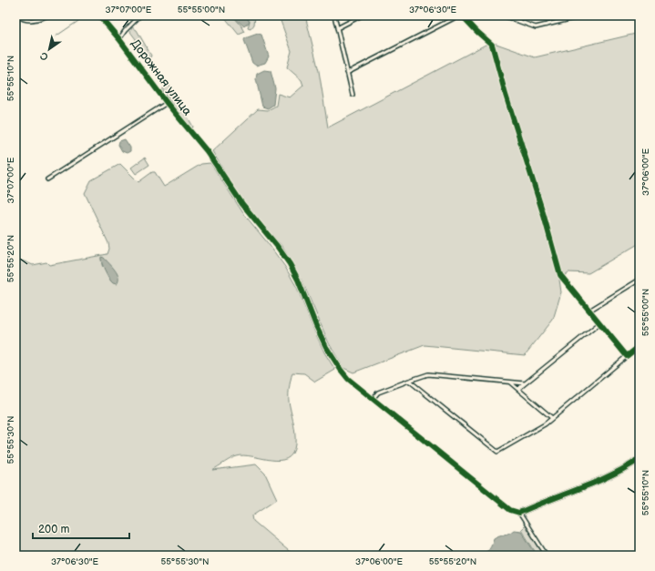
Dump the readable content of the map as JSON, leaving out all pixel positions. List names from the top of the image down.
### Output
{
  "streets": {
    "street": ["Дорожная улица"]
  },
  "scale_bar": "200 m",
  "north": "bottom left",
  "coordinates": [
    "37°07'00\"E",
    "55°55'00\"N",
    "37°06'30\"E",
    "55°55'10\"N",
    "37°06'00\"E",
    "55°55'20\"N",
    "55°55'30\"N"
  ]
}
